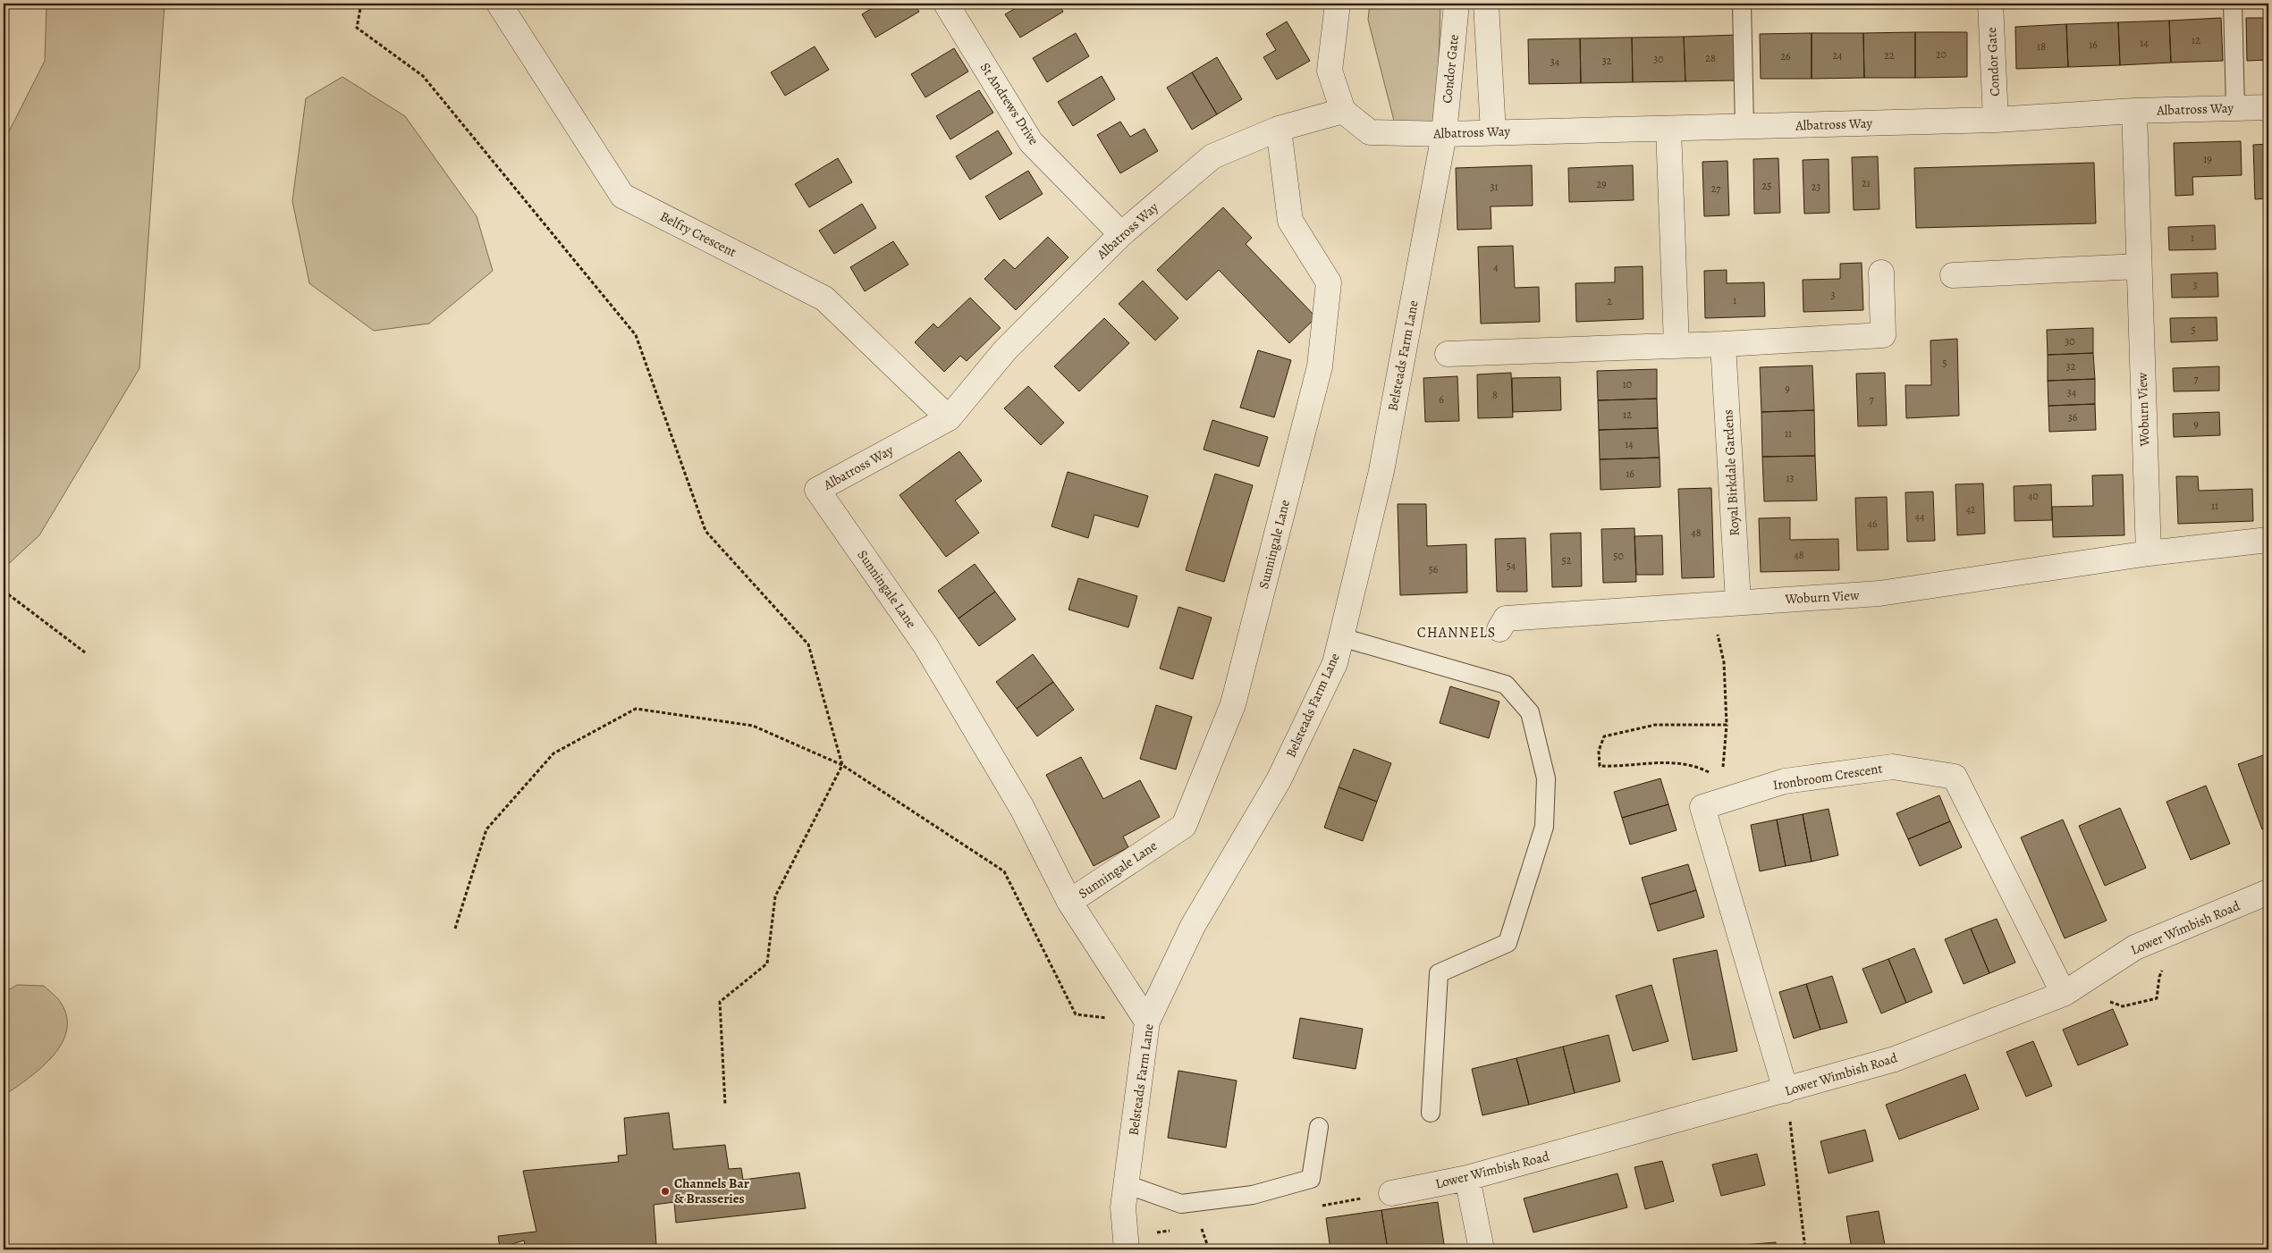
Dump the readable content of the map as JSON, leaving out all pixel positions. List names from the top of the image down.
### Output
{
  "streets": {
    "street": [
      "Condor Gate",
      "St Andrews Drive",
      "Albatross Way",
      "Belfry Crescent",
      "Belsteads Farm Lane",
      "Woburn View",
      "Royal Birkdale Gardens",
      "Sunningale Lane",
      "Ironbroom Crescent",
      "Lower Wimbish Road"
    ]
  },
  "crossings": [
    ["Condor Gate", "Albatross Way"],
    ["Condor Gate", "Belsteads Farm Lane"],
    ["St Andrews Drive", "Albatross Way"],
    ["Albatross Way", "Belfry Crescent"],
    ["Albatross Way", "Belsteads Farm Lane"],
    ["Albatross Way", "Woburn View"],
    ["Albatross Way", "Sunningale Lane"],
    ["Belsteads Farm Lane", "Sunningale Lane"],
    ["Woburn View", "Royal Birkdale Gardens"],
    ["Ironbroom Crescent", "Lower Wimbish Road"]
  ],
  "districts": ["CHANNELS"],
  "places": ["Channels Bar & Brasseries"],
  "house_numbers": [
    "12",
    "14",
    "16",
    "18",
    "20",
    "24",
    "22",
    "26",
    "28",
    "30",
    "32",
    "34",
    "19",
    "21",
    "29",
    "25",
    "31",
    "23",
    "27",
    "1",
    "4",
    "3",
    "3",
    "1",
    "2",
    "5",
    "30",
    "5",
    "32",
    "7",
    "10",
    "9",
    "34",
    "8",
    "6",
    "7",
    "12",
    "36",
    "9",
    "11",
    "14",
    "16",
    "13",
    "40",
    "11",
    "42",
    "44",
    "46",
    "48",
    "48",
    "50",
    "52",
    "54",
    "56"
  ]
}
